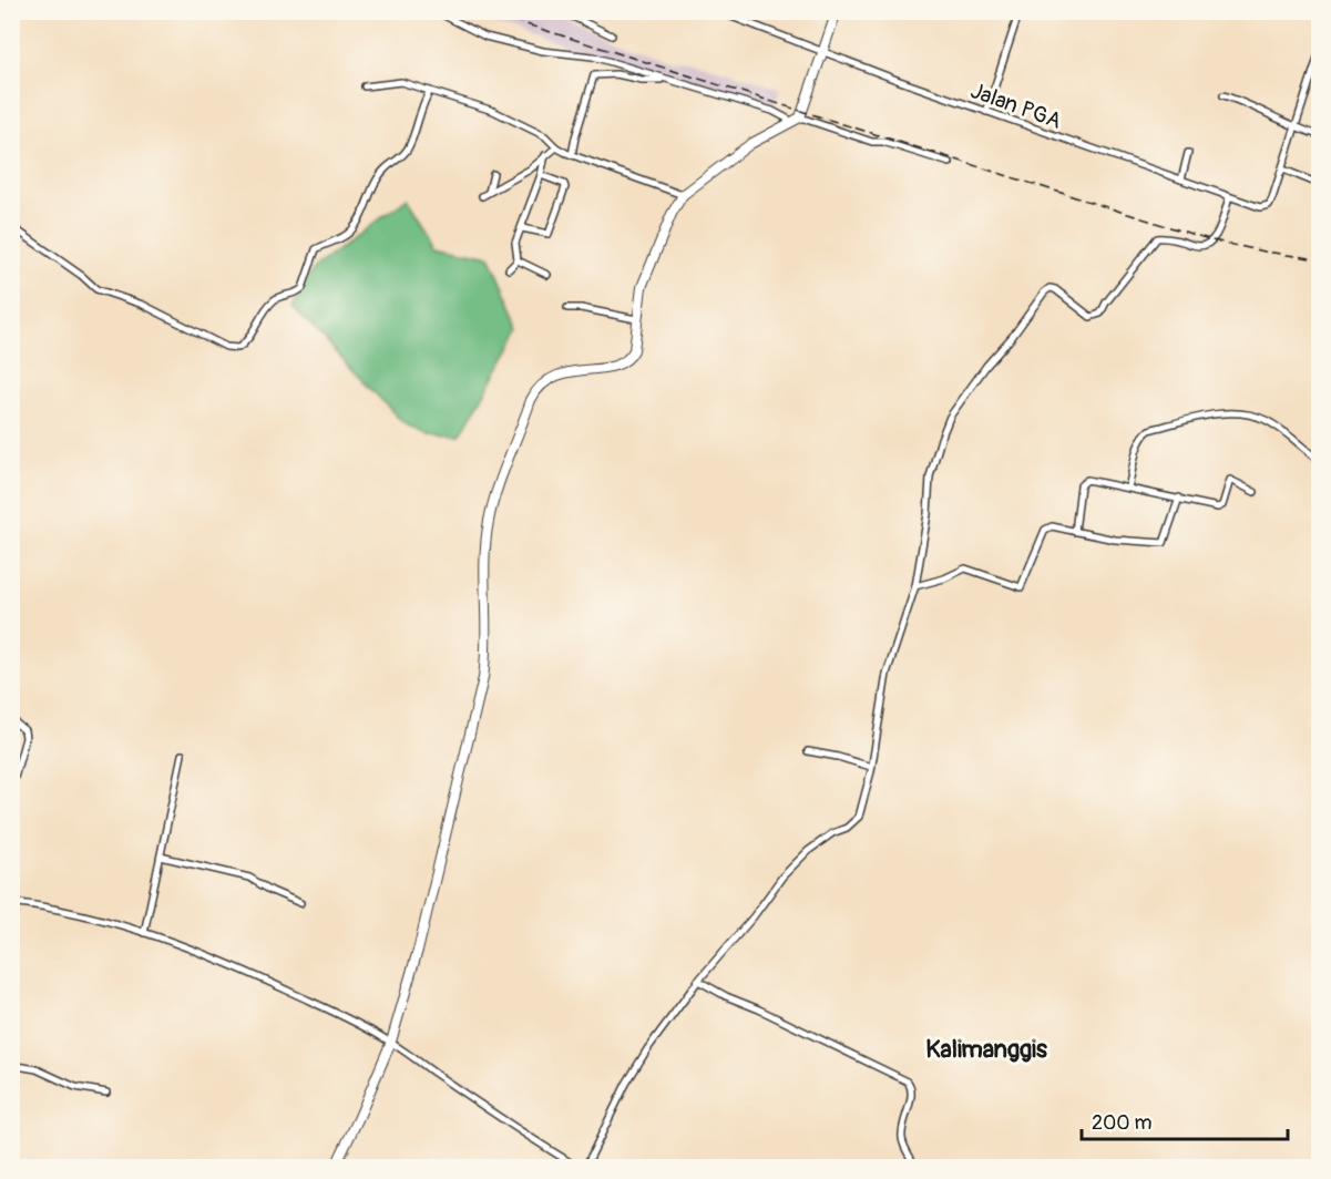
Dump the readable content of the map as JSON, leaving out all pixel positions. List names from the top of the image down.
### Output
{
  "streets": {
    "street": ["Jalan PGA"]
  },
  "districts": ["Kalimanggis"],
  "scale_bar": "200 m"
}
